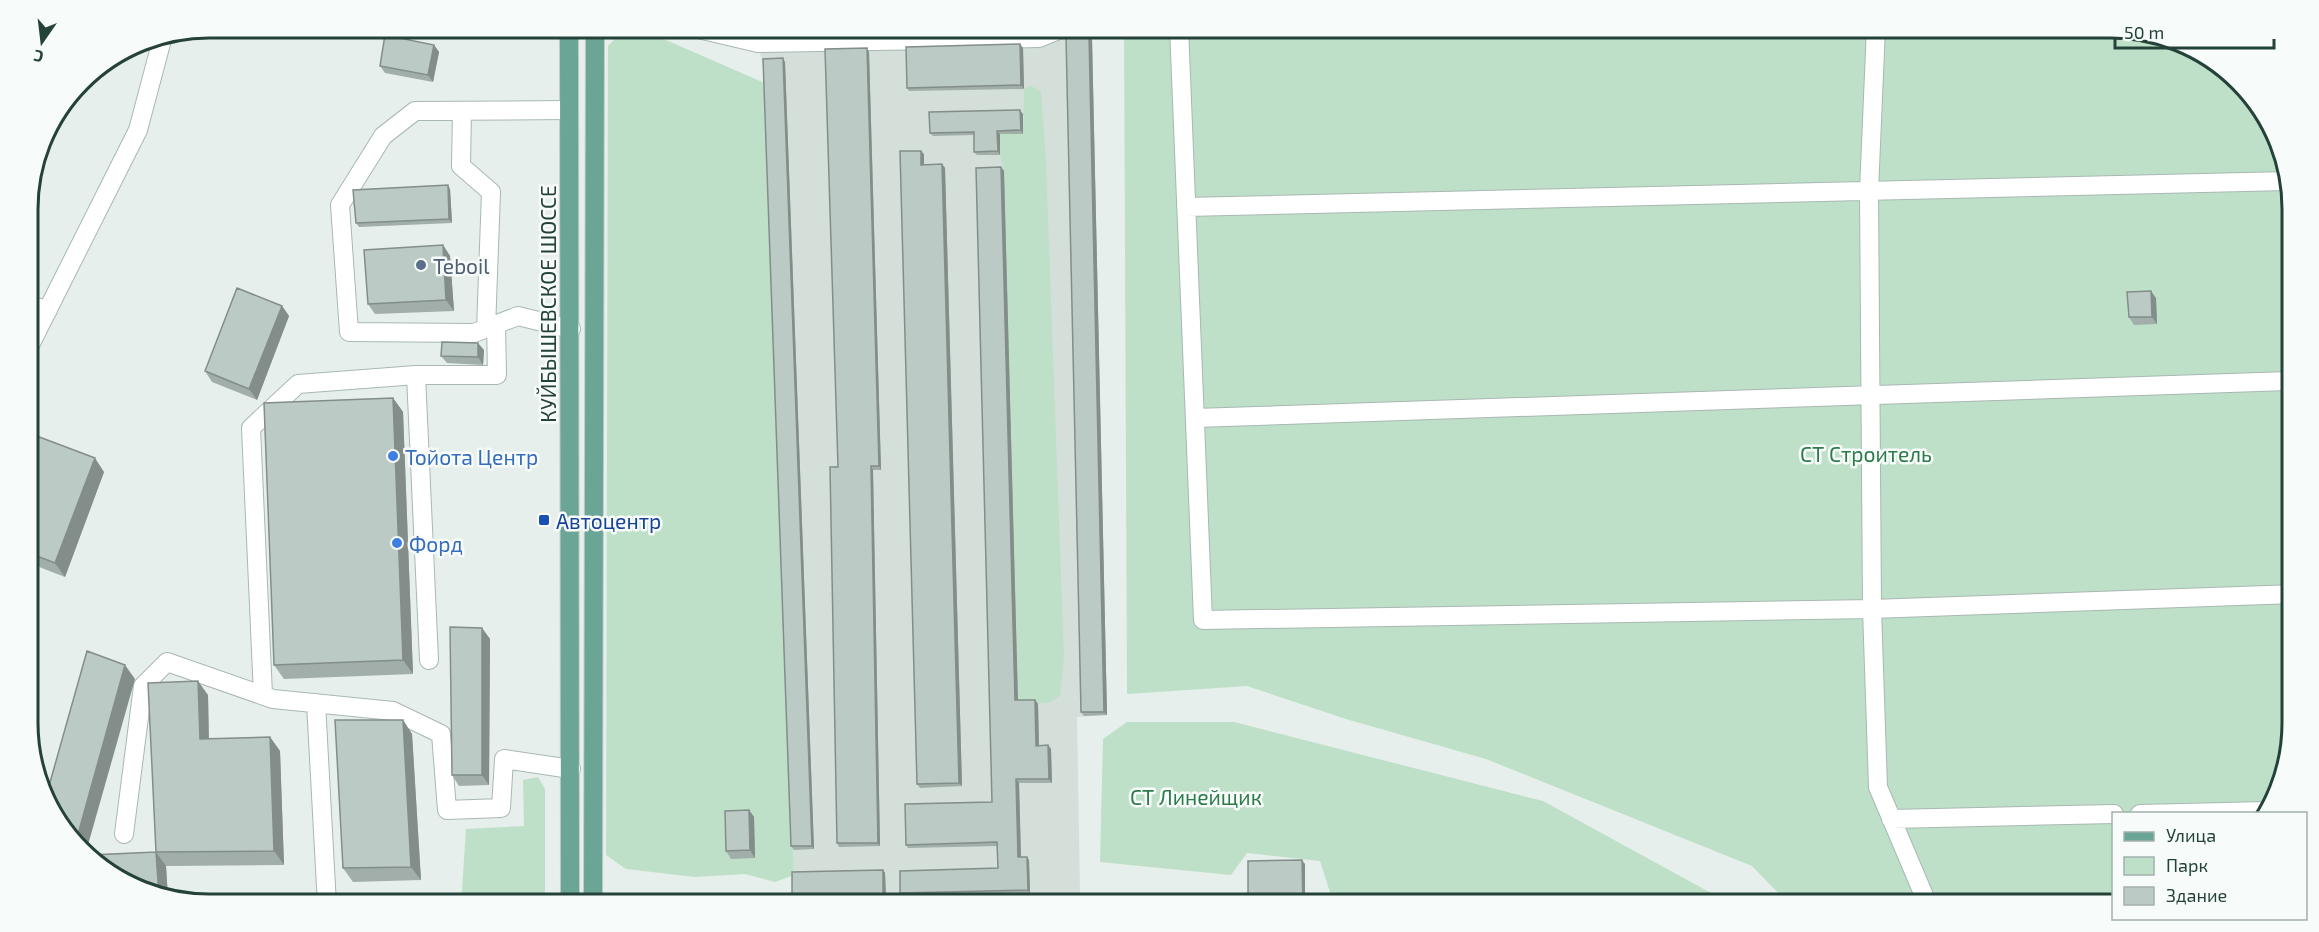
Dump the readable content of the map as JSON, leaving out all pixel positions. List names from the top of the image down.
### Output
{
  "streets": {
    "main road": ["КУЙБЫШЕВСКОЕ ШОССЕ"]
  },
  "parks": ["СТ Строитель", "СТ Линейщик"],
  "places": {
    "other": ["Teboil", "Тойота Центр", "Форд"],
    "transit": ["Автоцентр"]
  },
  "legend": ["Улица", "Парк", "Здание"],
  "scale_bar": "50 m",
  "north": "bottom"
}
